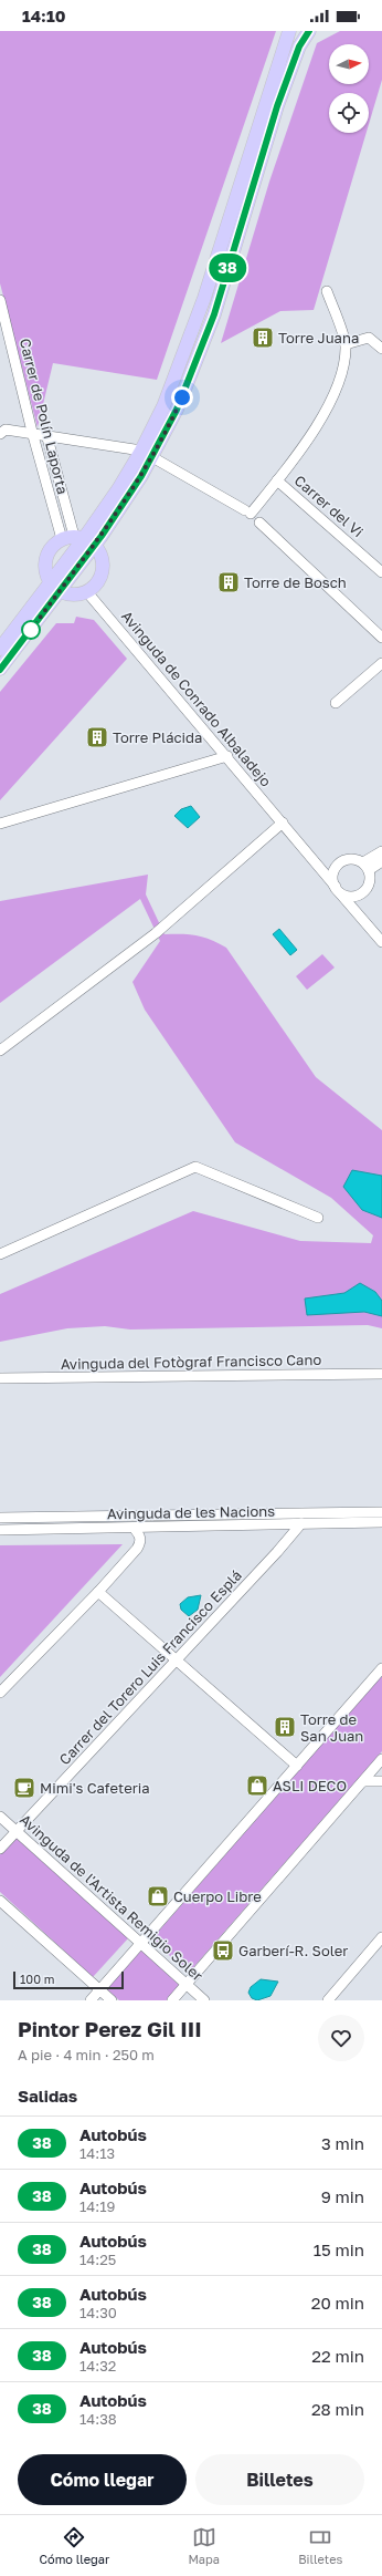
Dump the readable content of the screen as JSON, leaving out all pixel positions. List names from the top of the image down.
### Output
{
  "streets": {
    "street": [
      "Carrer de Polín Laporta",
      "Carrer del Vi",
      "Avinguda de Conrado Albaladejo",
      "Avinguda del Fotògraf Francisco Cano",
      "Avinguda de les Nacions",
      "Carrer del Torero Luis Francisco Esplá",
      "Avinguda de l'Artista Remigio Soler"
    ]
  },
  "crossings": [
    ["Avinguda de les Nacions", "Carrer del Torero Luis Francisco Esplá"],
    ["Carrer del Torero Luis Francisco Esplá", "Avinguda de l'Artista Remigio Soler"]
  ],
  "places": {
    "building": [
      "Torre Juana",
      "Torre de Bosch",
      "Torre Plácida",
      "Torre de San Juan"
    ],
    "shop": ["ASLI DECO", "Cuerpo Libre"],
    "cafe": ["Mimi's Cafeteria"],
    "bus stop": ["Garberí-R. Soler"]
  },
  "lines": ["bus line 38"],
  "scale_bar": "100 m",
  "north": "right",
  "page": {
    "status": "14:10",
    "on_map": "38",
    "scale": "100 m",
    "heading": [
      ["Pintor Perez Gil III", "A pie · 4 min · 250 m"],
      "Salidas"
    ],
    "list": [
      {
        "mark": "38",
        "name": "Autobús",
        "note": "14:13",
        "value": "3 min"
      },
      {
        "mark": "38",
        "name": "Autobús",
        "note": "14:19",
        "value": "9 min"
      },
      {
        "mark": "38",
        "name": "Autobús",
        "note": "14:25",
        "value": "15 min"
      },
      {
        "mark": "38",
        "name": "Autobús",
        "note": "14:30",
        "value": "20 min"
      },
      {
        "mark": "38",
        "name": "Autobús",
        "note": "14:32",
        "value": "22 min"
      },
      {
        "mark": "38",
        "name": "Autobús",
        "note": "14:38",
        "value": "28 min"
      }
    ],
    "buttons": ["Cómo llegar", "Billetes"],
    "tabs": ["Cómo llegar", "Mapa", "Billetes"]
  }
}
